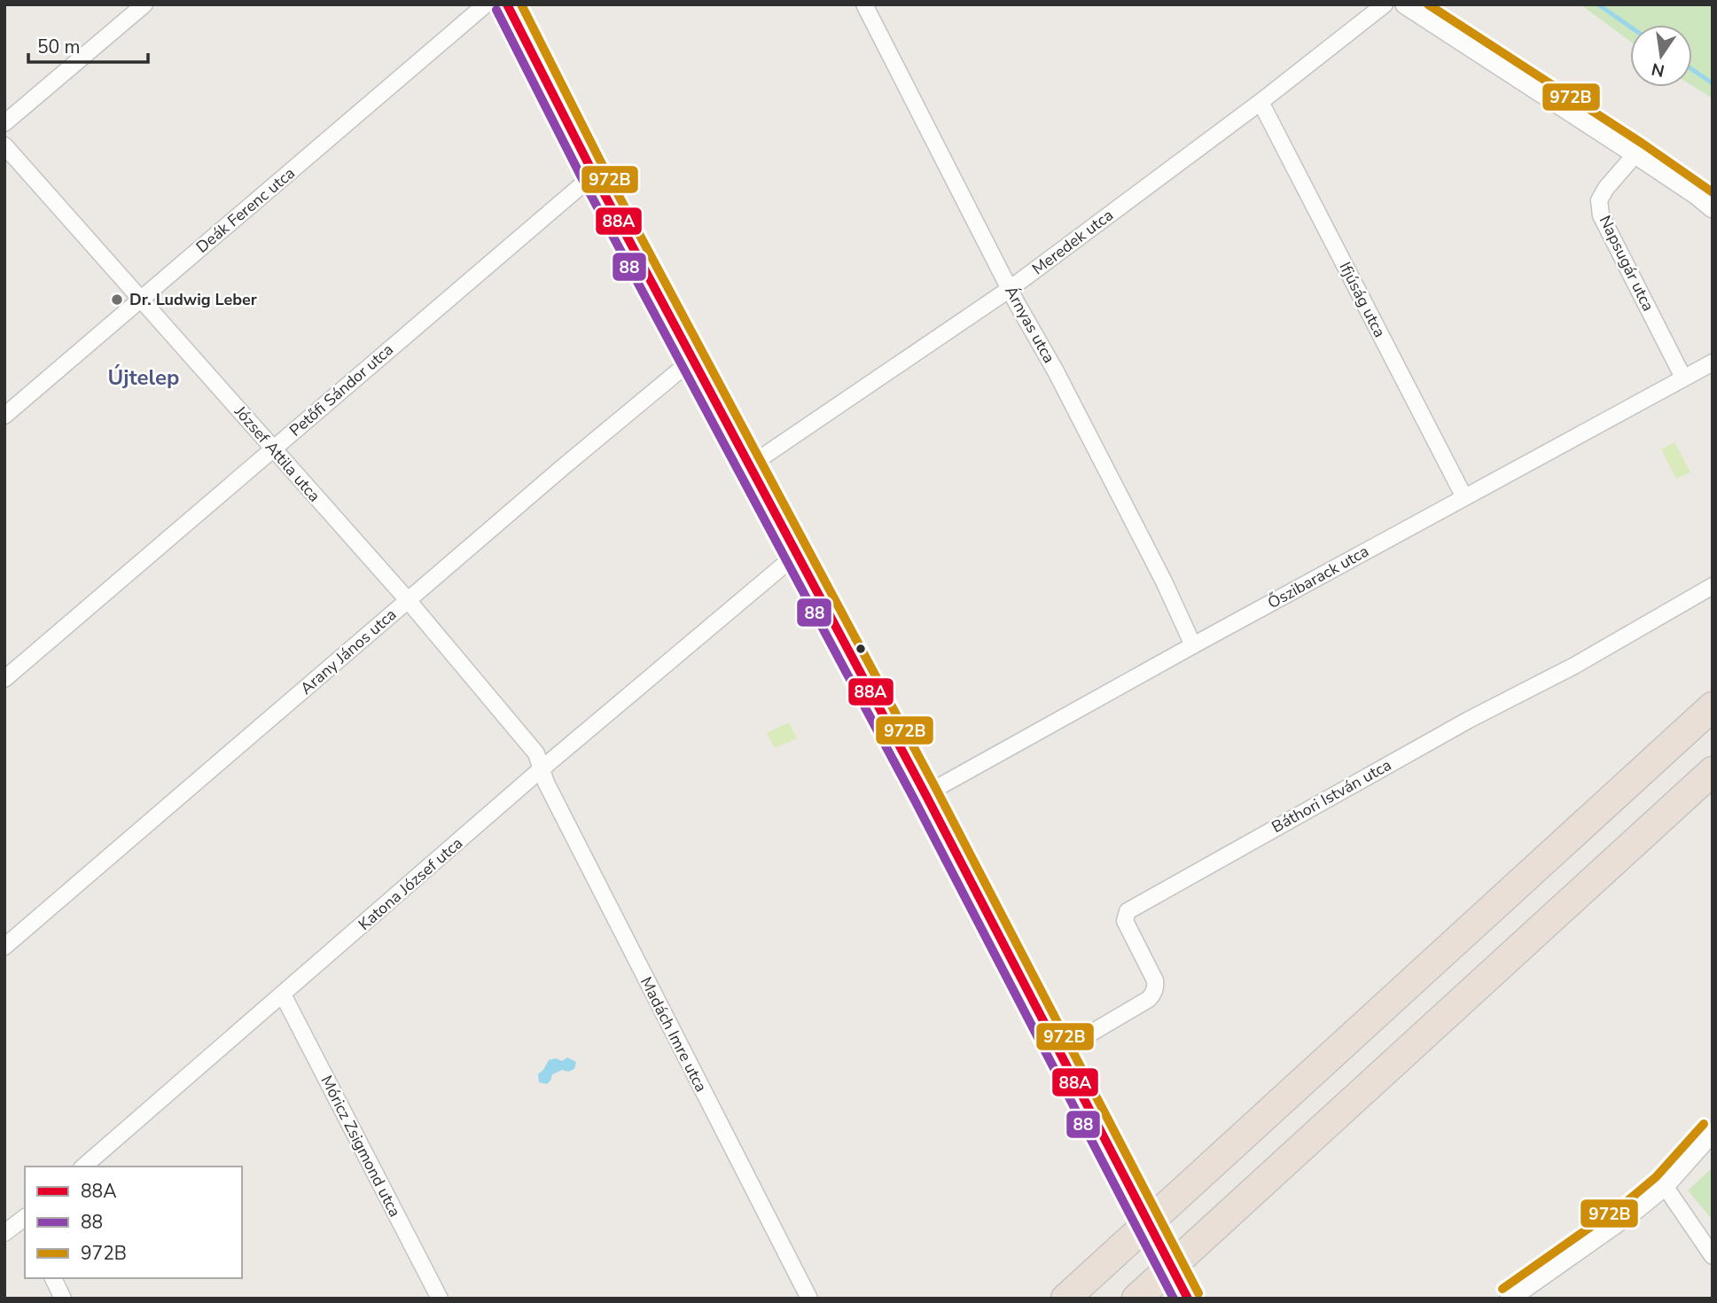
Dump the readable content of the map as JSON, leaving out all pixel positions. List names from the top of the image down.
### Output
{
  "streets": {
    "street": [
      "Deák Ferenc utca",
      "Meredek utca",
      "Napsugár utca",
      "Ifjúság utca",
      "Árnyas utca",
      "Petőfi Sándor utca",
      "József Attila utca",
      "Őszibarack utca",
      "Arany János utca",
      "Báthori István utca",
      "Katona József utca",
      "Madách Imre utca",
      "Móricz Zsigmond utca"
    ]
  },
  "crossings": [
    ["Deák Ferenc utca", "József Attila utca"],
    ["Meredek utca", "Ifjúság utca"],
    ["Meredek utca", "Árnyas utca"],
    ["Napsugár utca", "Őszibarack utca"],
    ["Ifjúság utca", "Őszibarack utca"],
    ["Árnyas utca", "Őszibarack utca"],
    ["Petőfi Sándor utca", "József Attila utca"],
    ["József Attila utca", "Arany János utca"],
    ["József Attila utca", "Katona József utca"],
    ["József Attila utca", "Madách Imre utca"],
    ["Katona József utca", "Madách Imre utca"],
    ["Katona József utca", "Móricz Zsigmond utca"]
  ],
  "districts": ["Újtelep"],
  "places": ["Dr. Ludwig Leber"],
  "lines": ["transit line 88A", "transit line 972B", "transit line 88"],
  "legend": ["88A", "88", "972B"],
  "scale_bar": "50 m",
  "north": "bottom"
}
